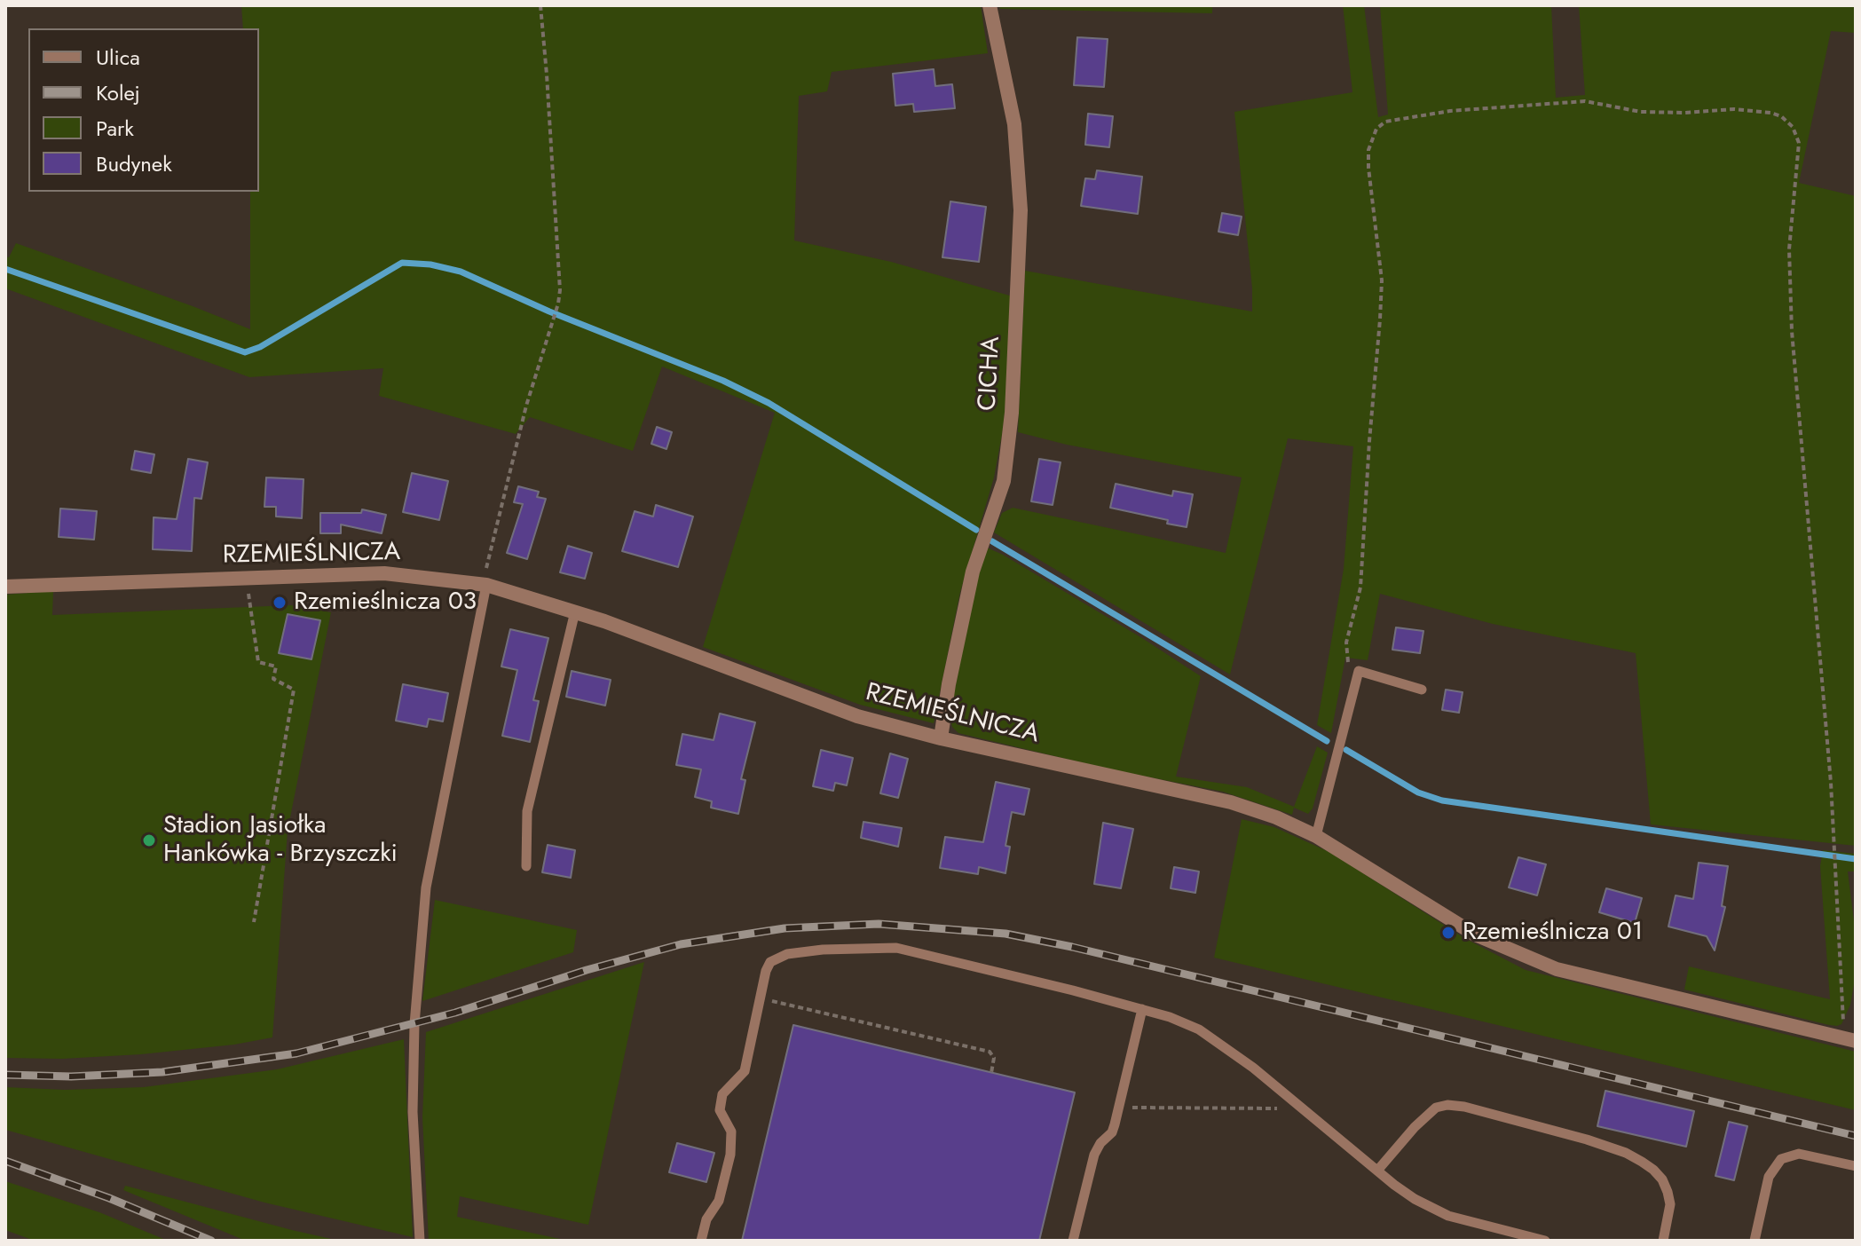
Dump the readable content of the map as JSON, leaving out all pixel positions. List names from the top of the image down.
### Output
{
  "streets": {
    "street": ["CICHA", "RZEMIEŚLNICZA"]
  },
  "crossings": [
    ["CICHA", "RZEMIEŚLNICZA"]
  ],
  "places": ["Rzemieślnicza 03", "Stadion Jasiołka Hankówka - Brzyszczki", "Rzemieślnicza 01"],
  "legend": [
    "Ulica",
    "Kolej",
    "Park",
    "Budynek"
  ]
}
